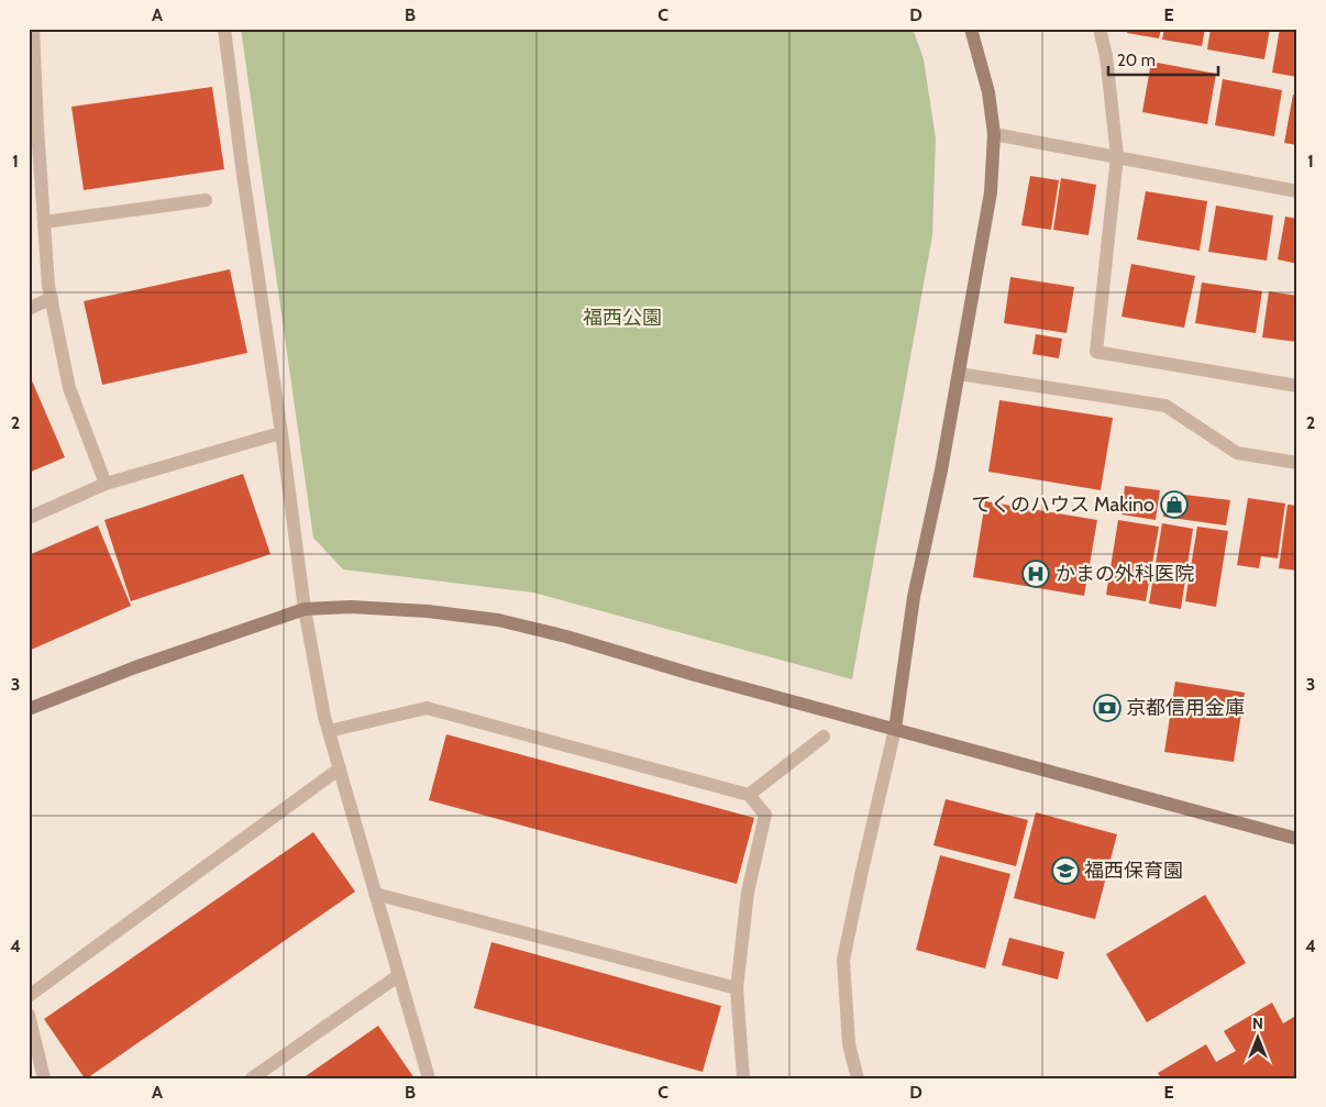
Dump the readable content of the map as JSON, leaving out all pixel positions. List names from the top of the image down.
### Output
{
  "parks": ["福西公園"],
  "places": {
    "shop": ["てくのハウス Makino"],
    "hospital": ["かまの外科医院"],
    "bank": ["京都信用金庫"],
    "school or university": ["福西保育園"]
  },
  "scale_bar": "20 m",
  "north": "top",
  "grid": {
    "columns": [
      "A",
      "B",
      "C",
      "D",
      "E"
    ],
    "rows": [
      "1",
      "2",
      "3",
      "4"
    ]
  }
}
